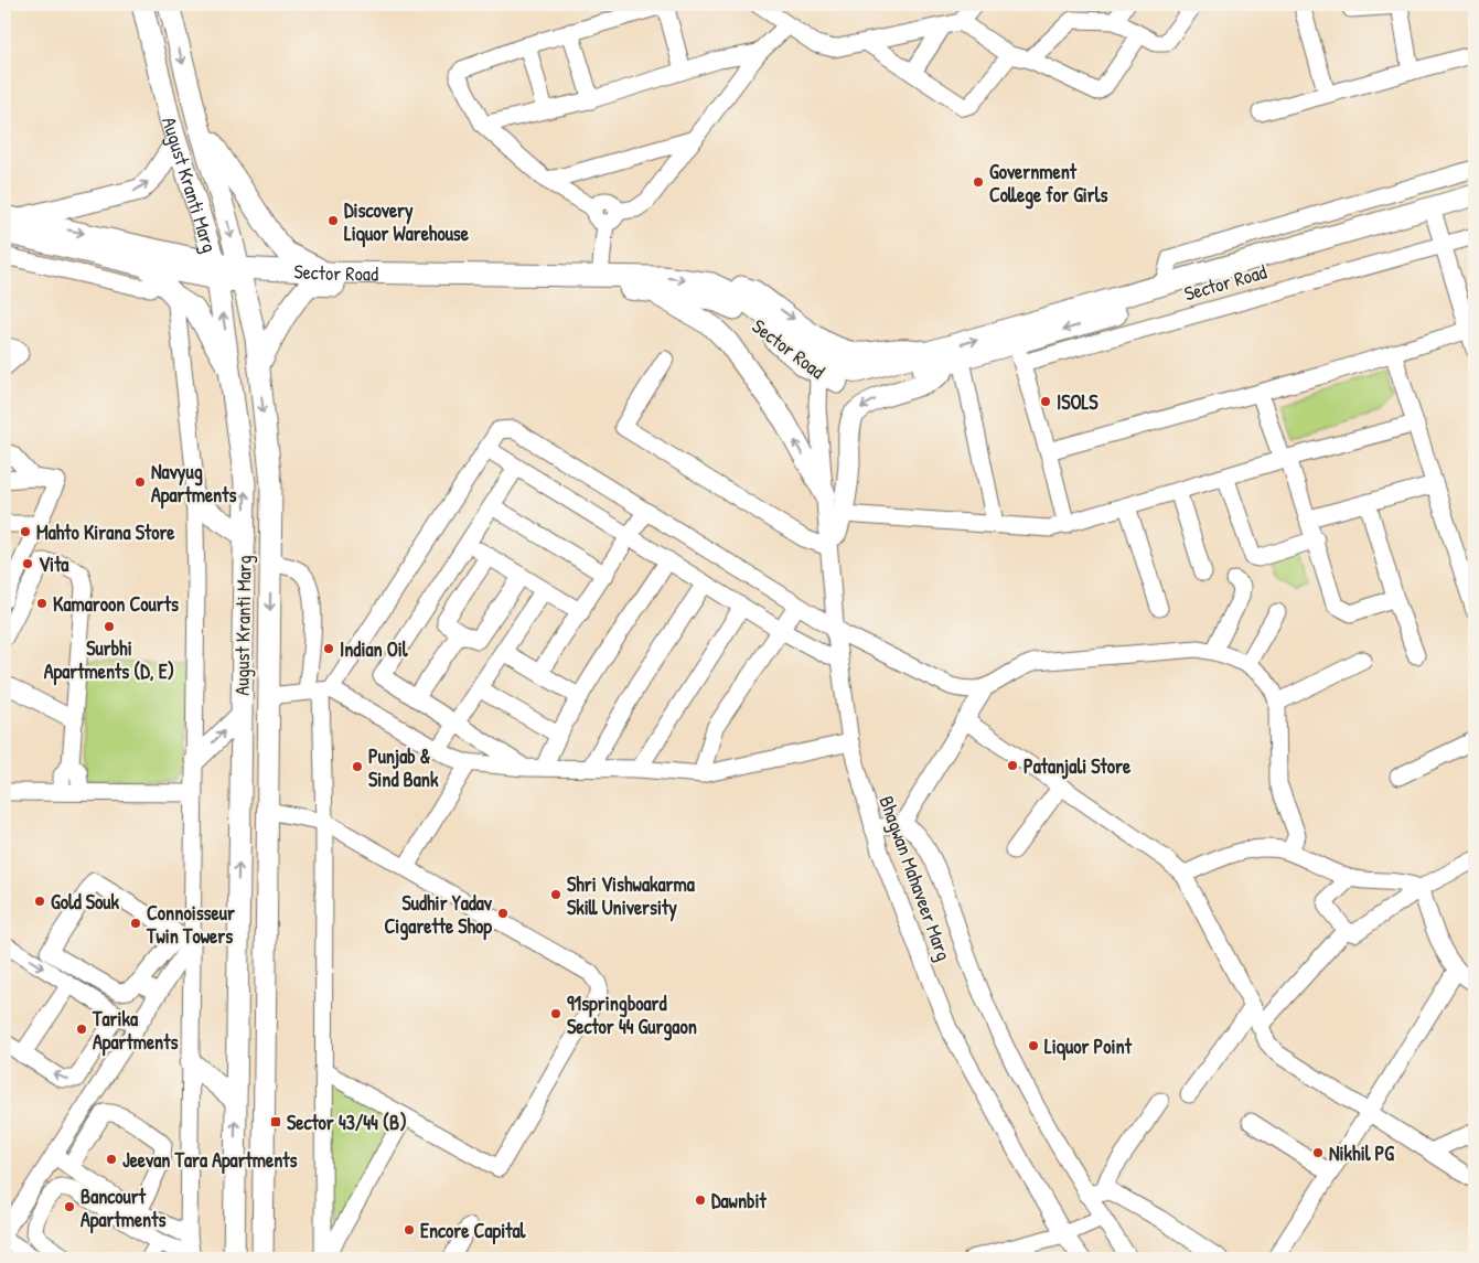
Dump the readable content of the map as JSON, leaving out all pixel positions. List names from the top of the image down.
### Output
{
  "streets": {
    "main road": ["August Kranti Marg", "Sector Road"],
    "street": ["Bhagwan Mahaveer Marg"]
  },
  "crossings": [
    ["August Kranti Marg", "Sector Road"],
    ["Sector Road", "Bhagwan Mahaveer Marg"]
  ],
  "places": {
    "other": [
      "Government College for Girls",
      "Discovery Liquor Warehouse",
      "ISOLS",
      "Navyug Apartments",
      "Mahto Kirana Store",
      "Vita",
      "Kamaroon Courts",
      "Surbhi Apartments (D, E)",
      "Indian Oil",
      "Patanjali Store",
      "Punjab & Sind Bank",
      "Shri Vishwakarma Skill University",
      "Gold Souk",
      "Sudhir Yadav Cigarette Shop",
      "Connoisseur Twin Towers",
      "91springboard Sector 44 Gurgaon",
      "Tarika Apartments",
      "Liquor Point",
      "Nikhil PG",
      "Jeevan Tara Apartments",
      "Dawnbit",
      "Bancourt Apartments",
      "Encore Capital"
    ],
    "transit": ["Sector 43/44 (B)"]
  }
}
